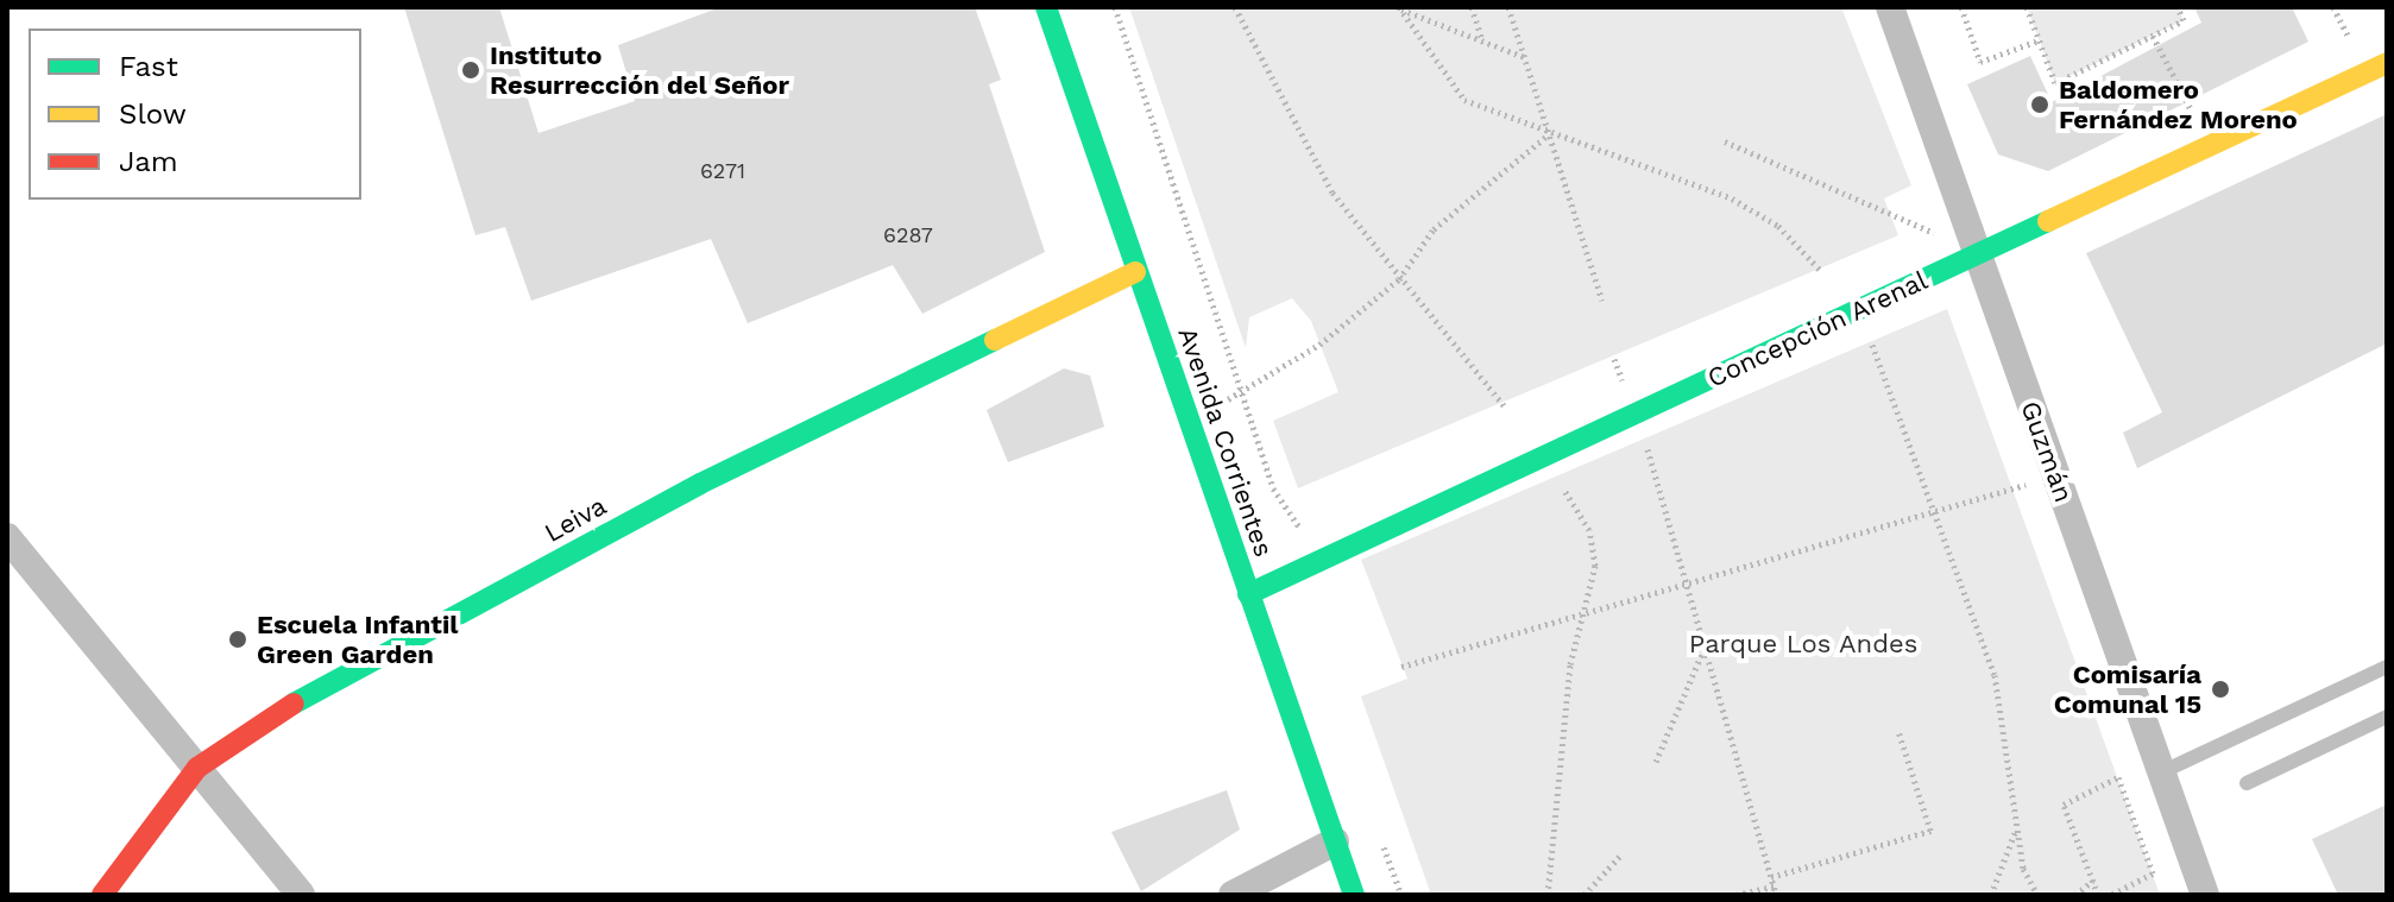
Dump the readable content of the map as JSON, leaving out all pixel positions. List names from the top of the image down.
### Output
{
  "streets": {
    "street": [
      "Concepción Arenal",
      "Avenida Corrientes",
      "Guzmán",
      "Leiva"
    ]
  },
  "crossings": [
    ["Concepción Arenal", "Avenida Corrientes"],
    ["Concepción Arenal", "Guzmán"],
    ["Avenida Corrientes", "Leiva"]
  ],
  "parks": ["Parque Los Andes"],
  "places": [
    "Instituto Resurrección del Señor",
    "Baldomero Fernández Moreno",
    "Escuela Infantil Green Garden",
    "Comisaría Comunal 15"
  ],
  "house_numbers": ["6271", "6287"],
  "legend": ["Fast", "Slow", "Jam"]
}
